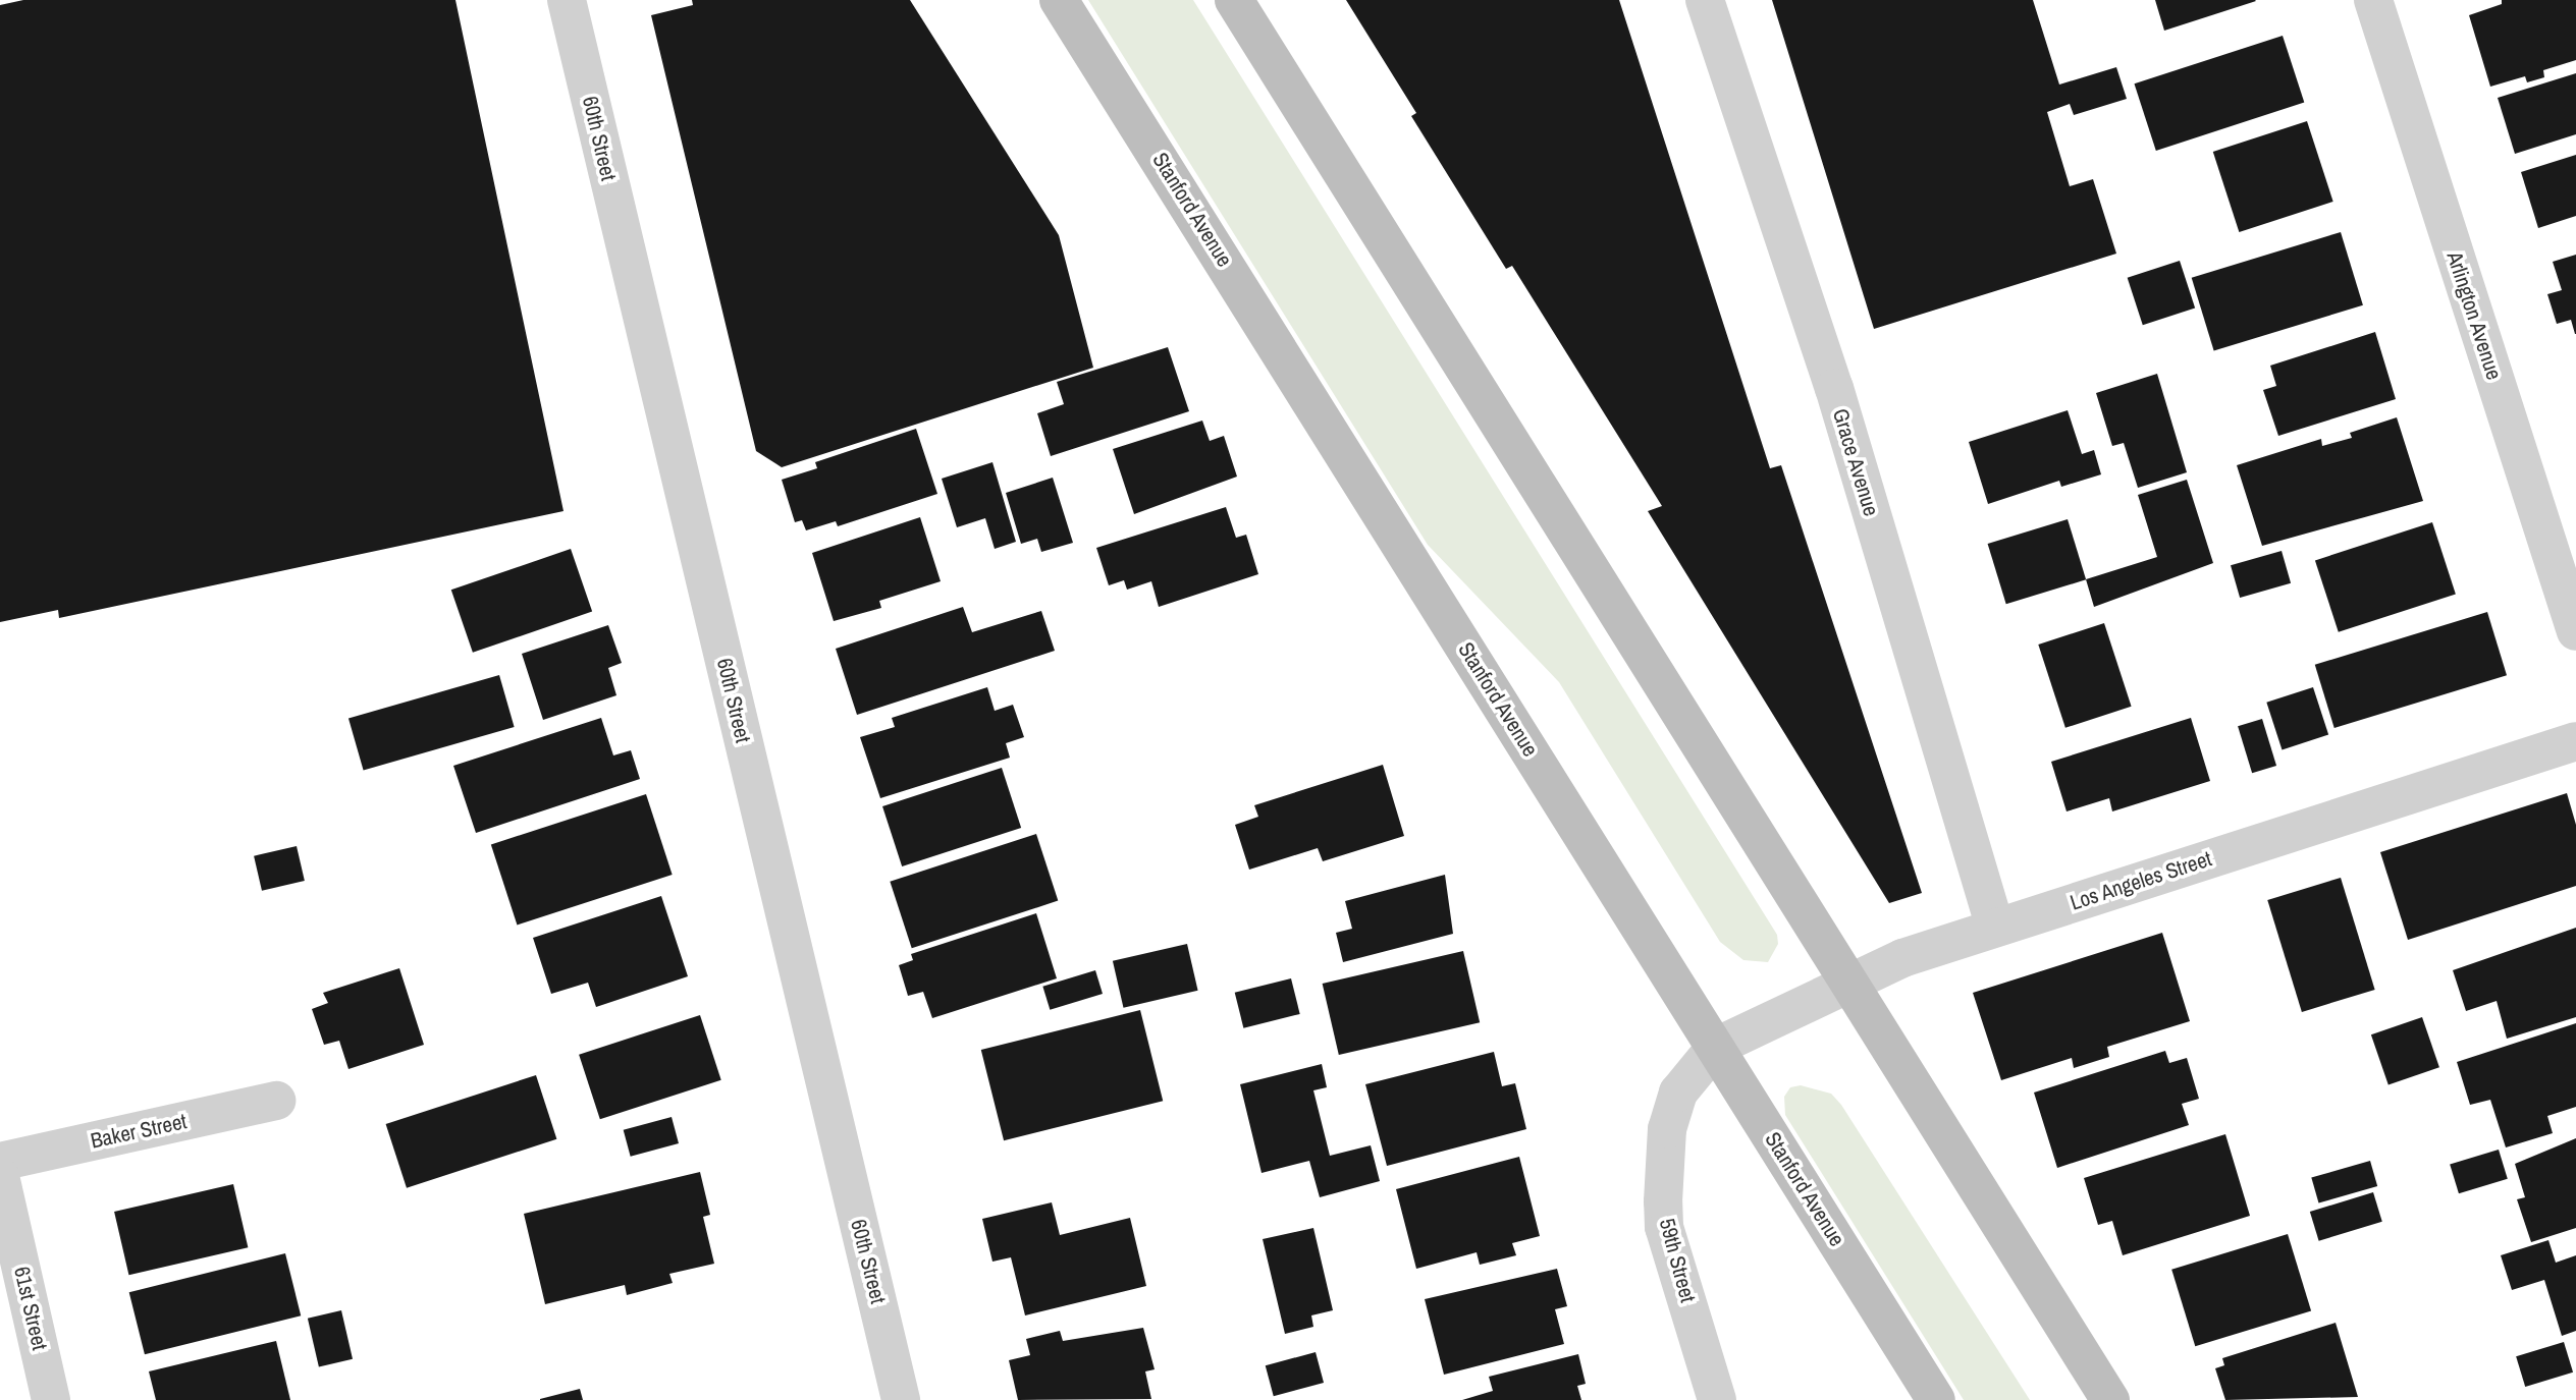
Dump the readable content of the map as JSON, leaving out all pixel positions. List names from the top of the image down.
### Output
{
  "streets": {
    "main road": ["Stanford Avenue"],
    "street": [
      "60th Street",
      "Arlington Avenue",
      "Grace Avenue",
      "Los Angeles Street",
      "Baker Street",
      "59th Street",
      "61st Street"
    ]
  },
  "crossings": [
    ["Stanford Avenue", "Los Angeles Street"],
    ["Stanford Avenue", "59th Street"],
    ["Grace Avenue", "Los Angeles Street"],
    ["Los Angeles Street", "59th Street"]
  ]
}
